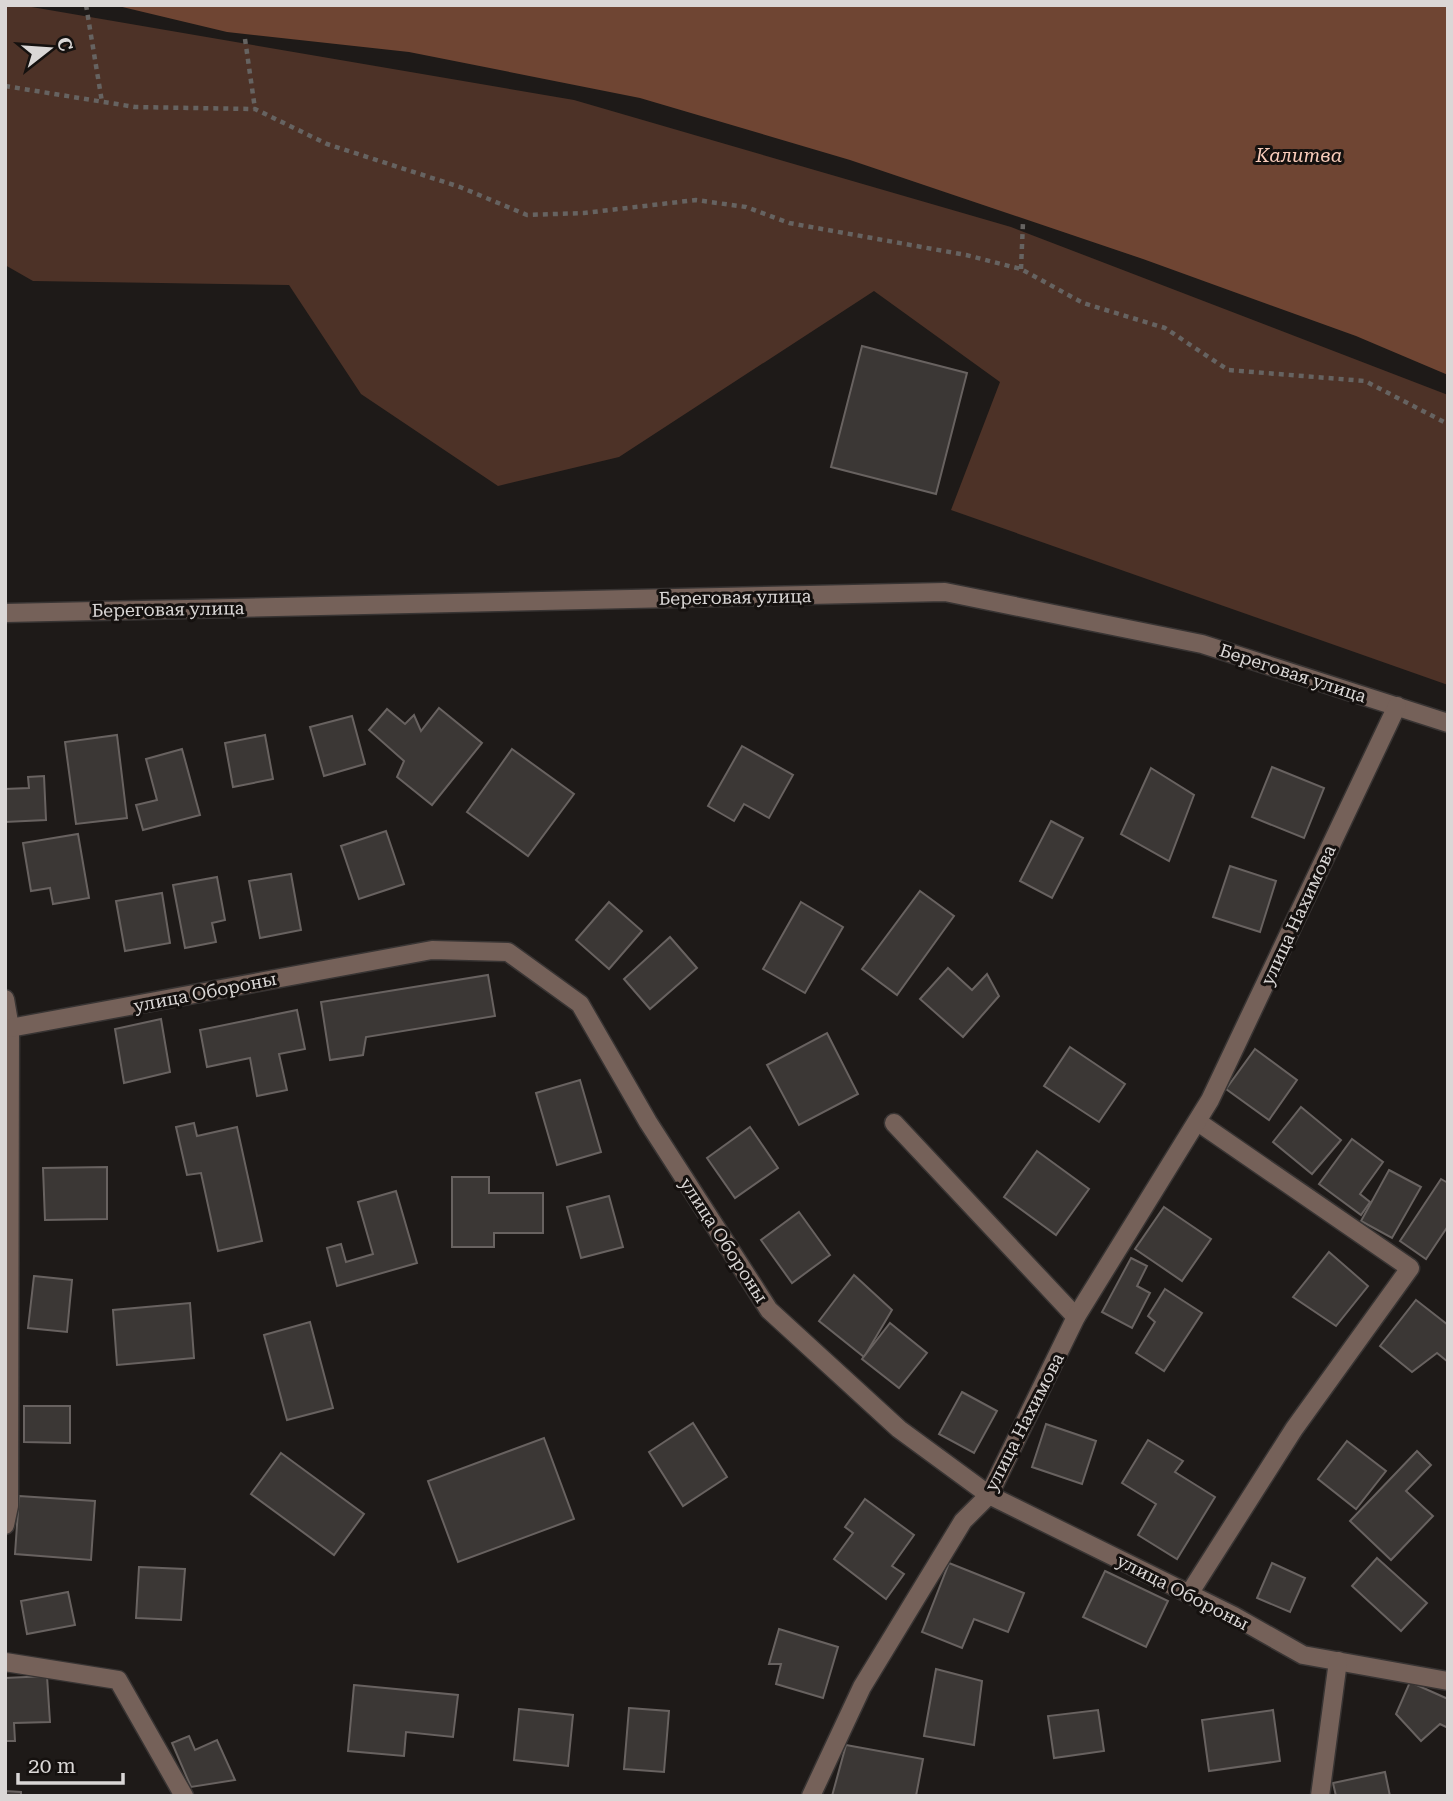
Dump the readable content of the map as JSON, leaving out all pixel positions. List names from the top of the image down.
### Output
{
  "streets": {
    "street": ["Береговая улица", "улица Нахимова", "улица Обороны"]
  },
  "crossings": [
    ["Береговая улица", "улица Нахимова"],
    ["улица Нахимова", "улица Обороны"]
  ],
  "water": ["Калитва"],
  "scale_bar": "20 m",
  "north": "right"
}
